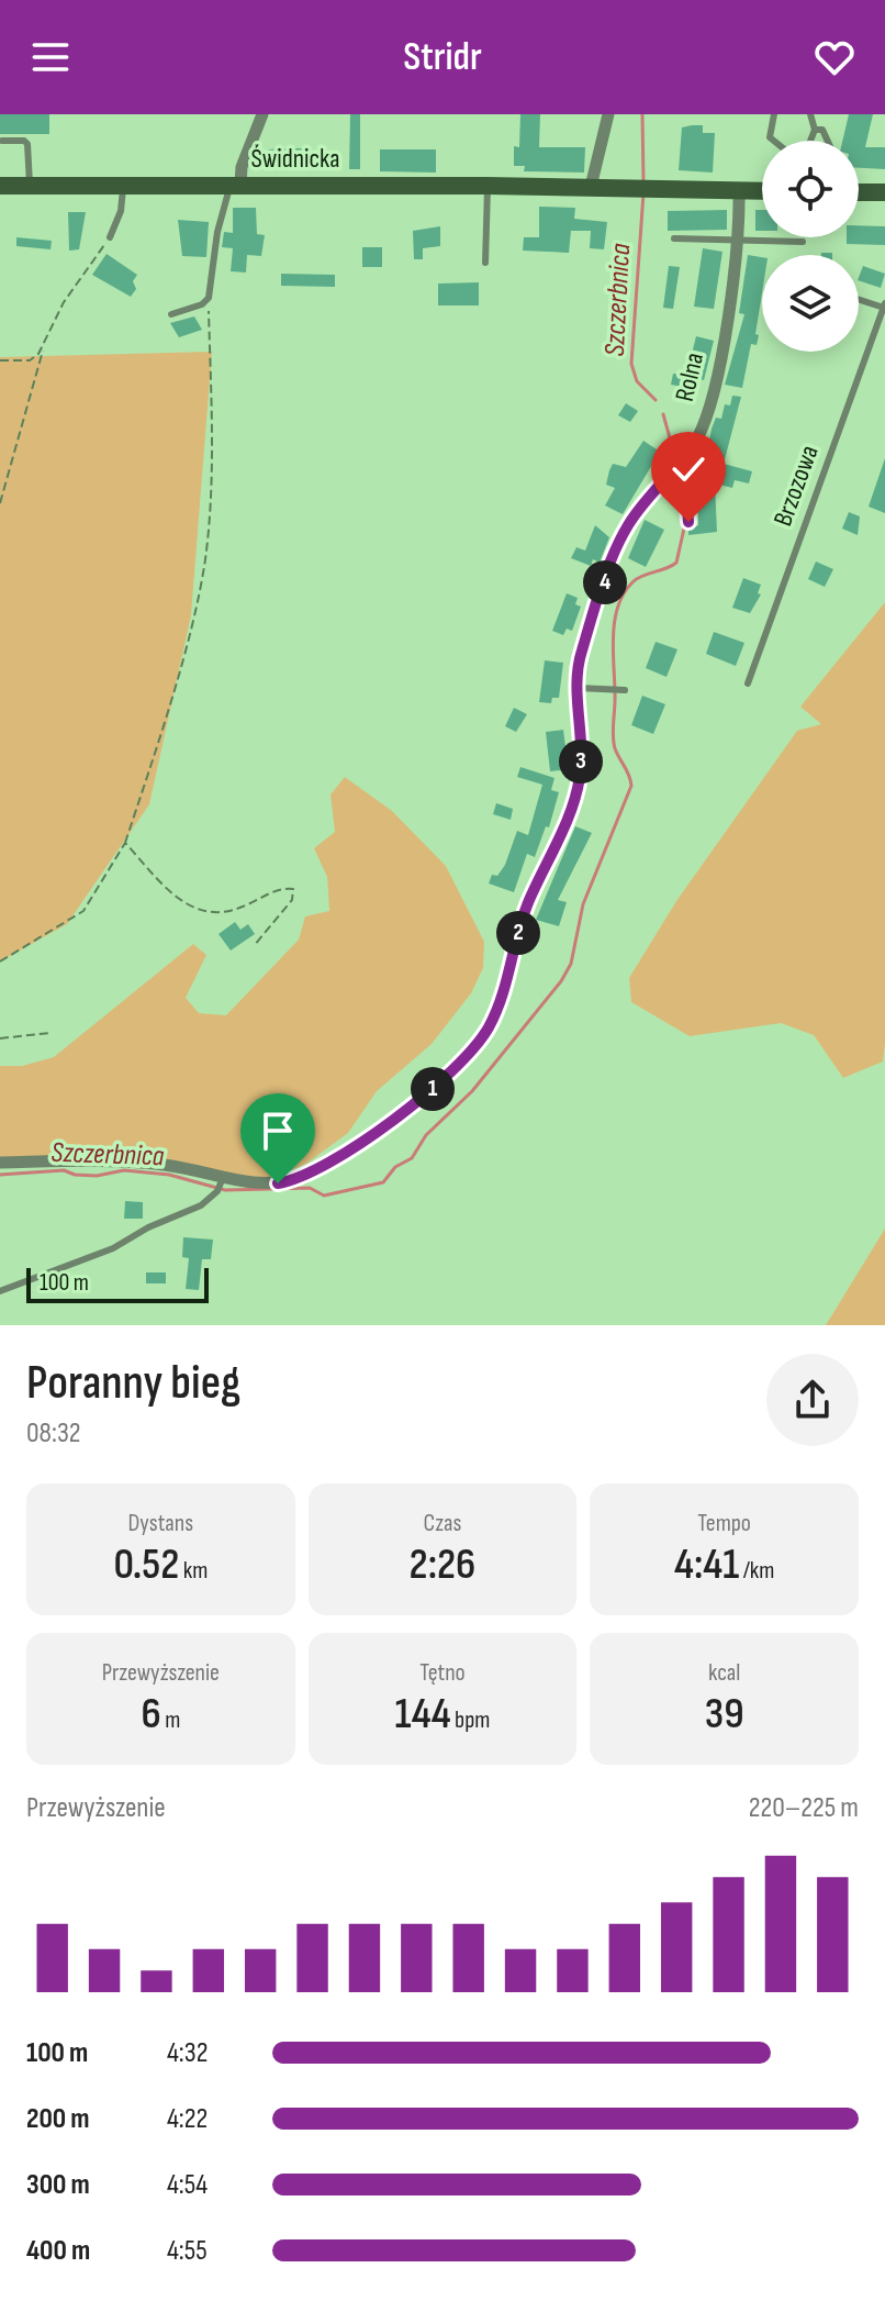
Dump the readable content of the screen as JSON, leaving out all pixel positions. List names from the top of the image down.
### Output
{
  "streets": {
    "street": ["Świdnicka", "Rolna"],
    "lane": ["Brzozowa"]
  },
  "crossings": [
    ["Świdnicka", "Rolna"]
  ],
  "water": ["Szczerbnica"],
  "scale_bar": "100 m",
  "page": {
    "header": "Stridr",
    "pins": [
      "4",
      "3",
      "2",
      "1"
    ],
    "scale": "100 m",
    "heading": ["Poranny bieg", "08:32"],
    "stats": [
      ["Dystans", "0.52 km"],
      ["Czas", "2:26"],
      ["Tempo", "4:41 /km"],
      ["Przewyższenie", "6 m"],
      ["Tętno", "144 bpm"],
      ["kcal", "39"]
    ],
    "chart": ["Przewyższenie", "220–225 m"],
    "list": [
      {
        "name": "100 m",
        "note": "4:32"
      },
      {
        "name": "200 m",
        "note": "4:22"
      },
      {
        "name": "300 m",
        "note": "4:54"
      },
      {
        "name": "400 m",
        "note": "4:55"
      }
    ]
  }
}
